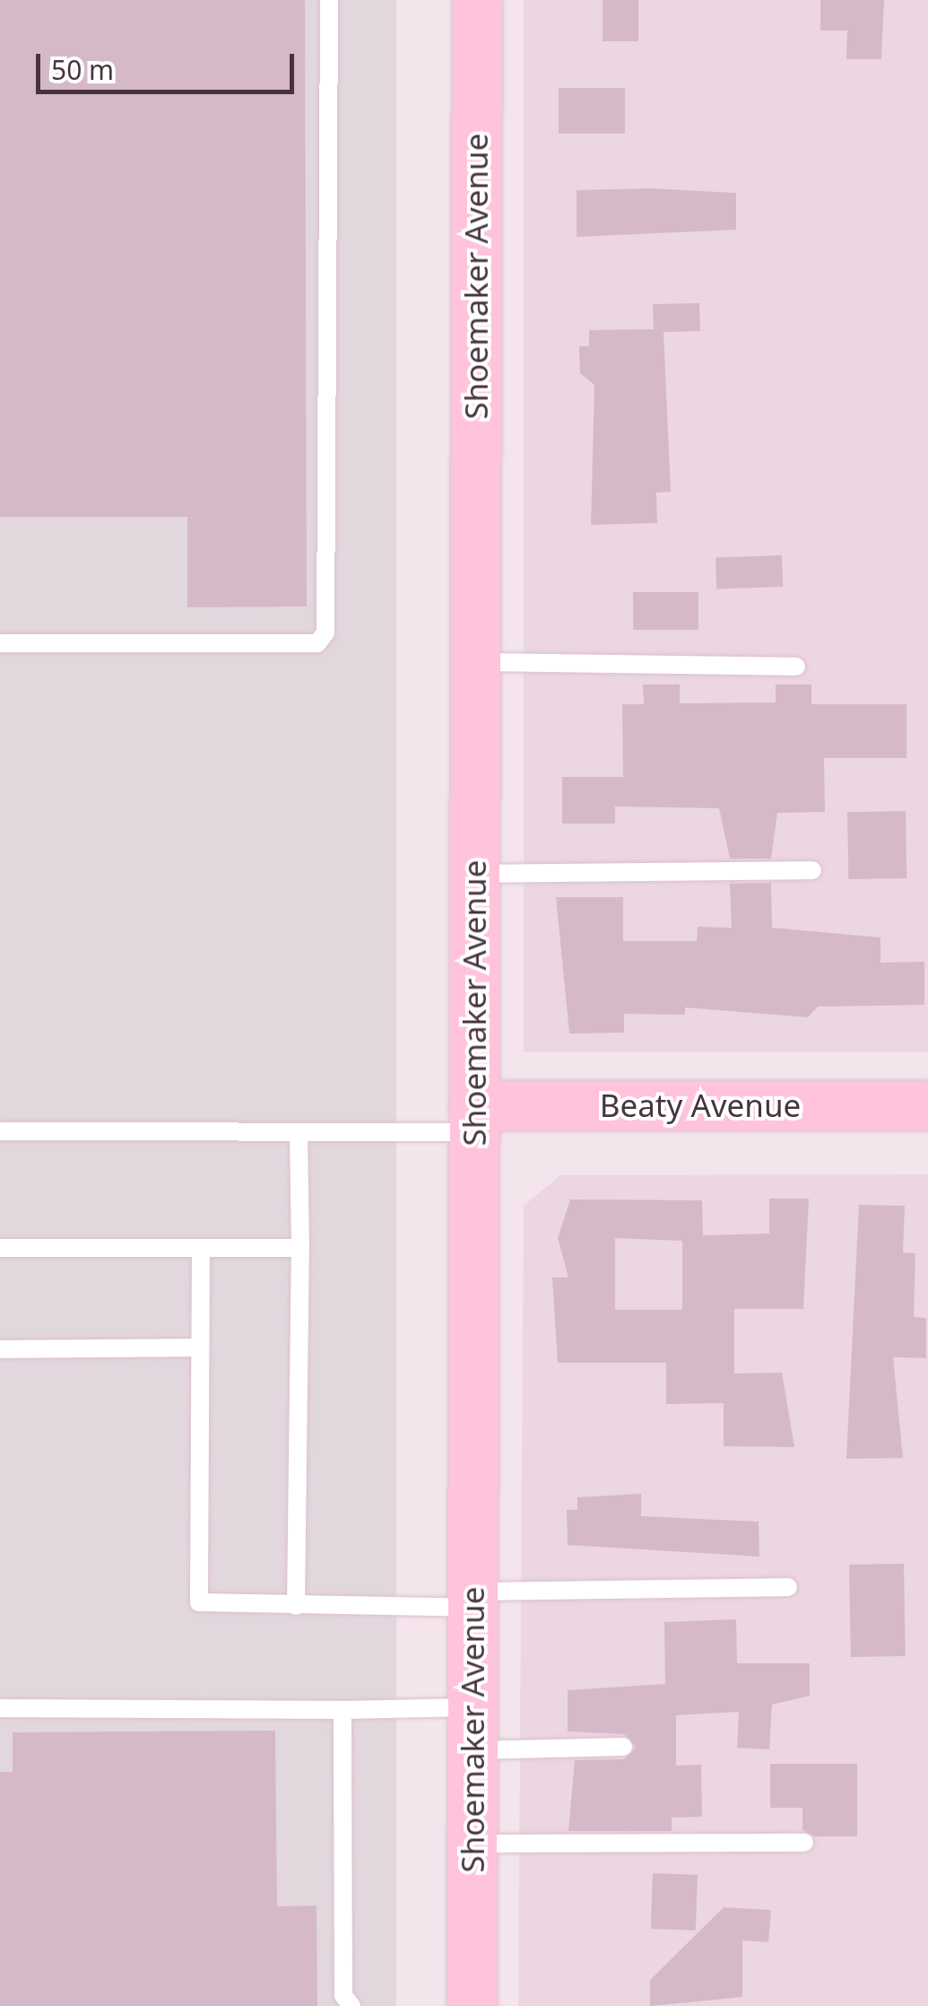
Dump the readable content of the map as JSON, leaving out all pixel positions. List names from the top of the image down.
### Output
{
  "streets": {
    "main road": ["Shoemaker Avenue", "Beaty Avenue"]
  },
  "crossings": [
    ["Shoemaker Avenue", "Beaty Avenue"]
  ],
  "scale_bar": "50 m"
}
